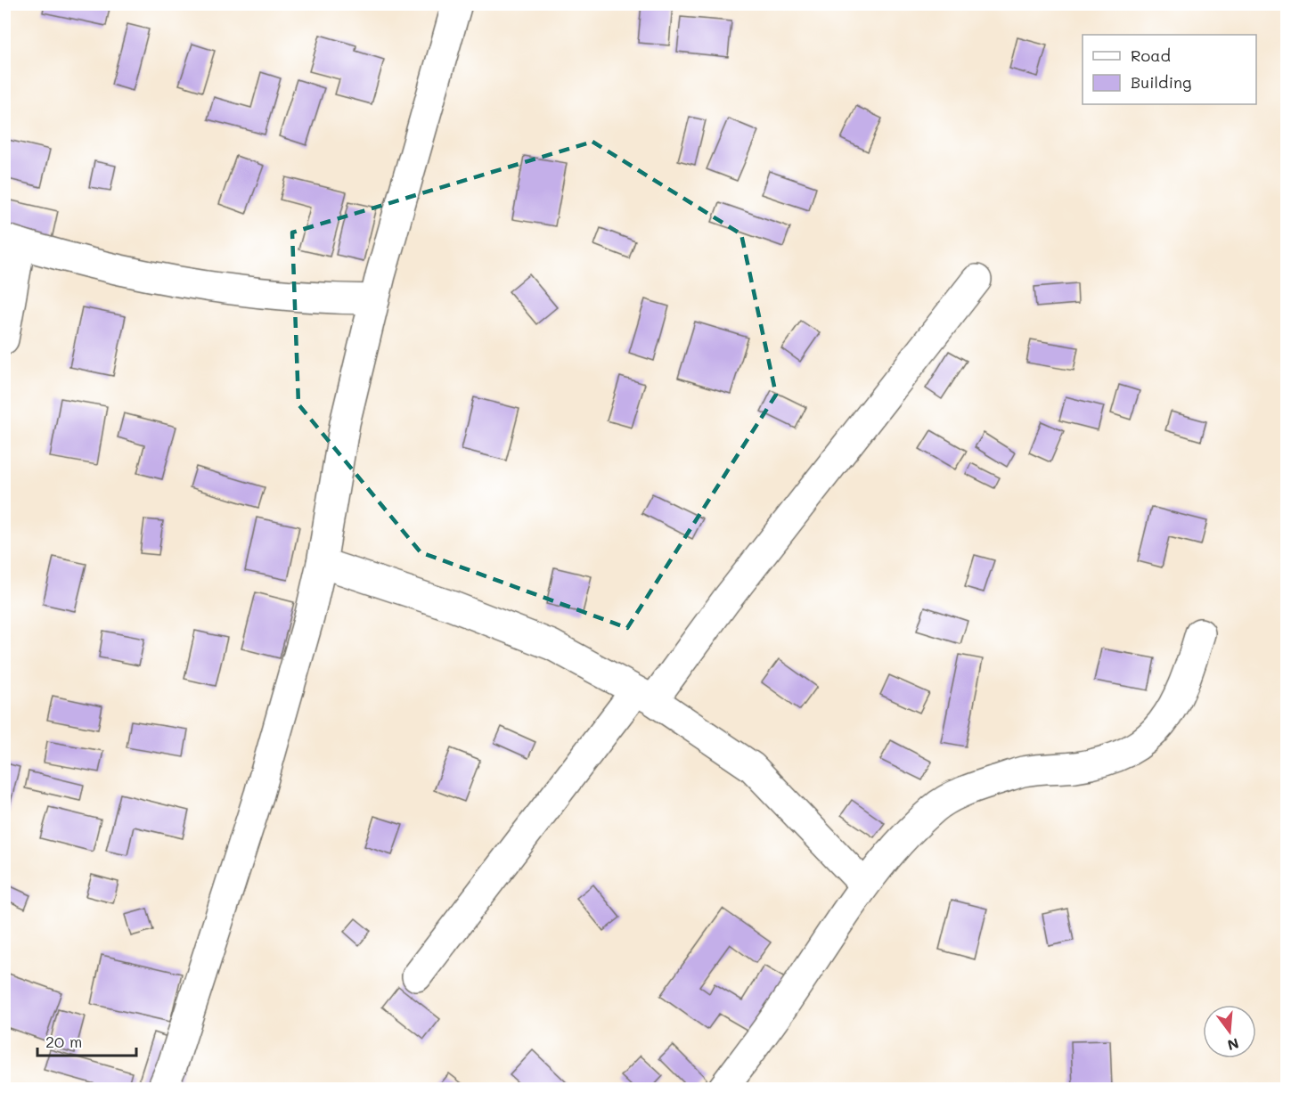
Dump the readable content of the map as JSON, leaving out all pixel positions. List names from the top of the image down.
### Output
{
  "legend": ["Road", "Building"],
  "scale_bar": "20 m",
  "north": "bottom"
}
